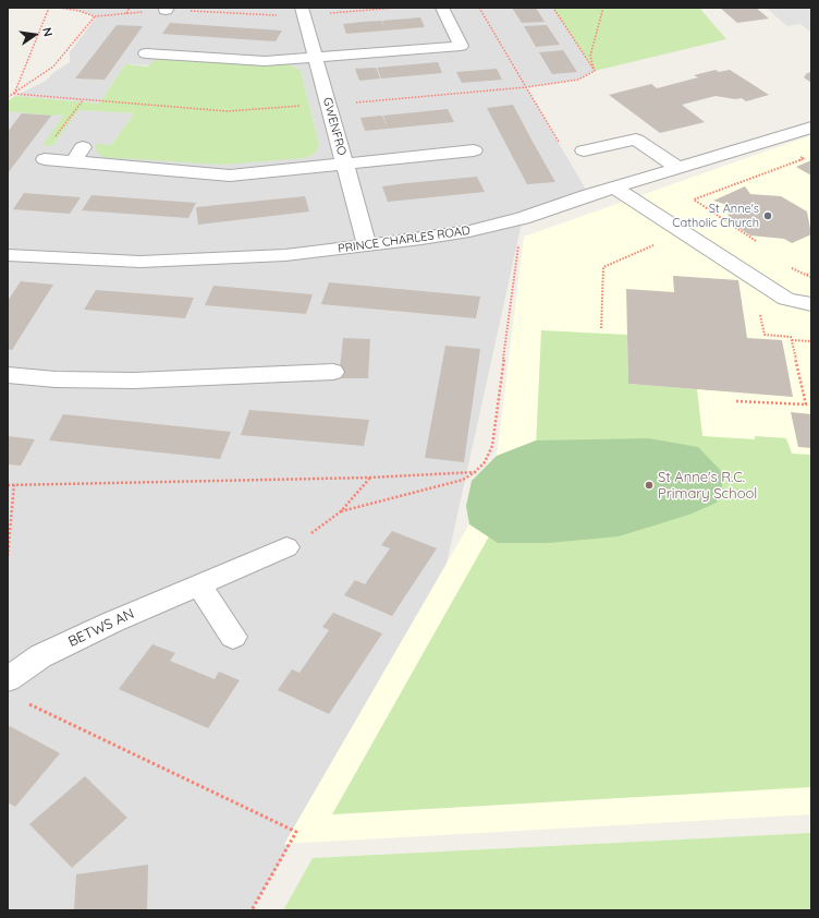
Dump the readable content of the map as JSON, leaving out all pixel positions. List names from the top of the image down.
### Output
{
  "streets": {
    "street": ["GWENFRO", "PRINCE CHARLES ROAD", "BETWS AN"]
  },
  "crossings": [
    ["GWENFRO", "PRINCE CHARLES ROAD"]
  ],
  "places": ["St Anne's Catholic Church", "St Anne's R.C. Primary School"],
  "north": "right"
}
